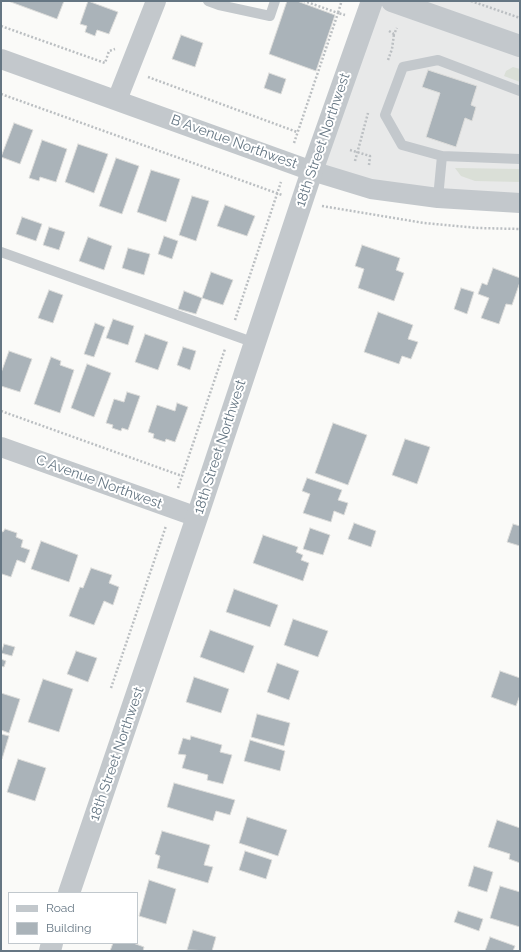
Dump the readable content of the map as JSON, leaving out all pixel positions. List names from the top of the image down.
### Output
{
  "streets": {
    "street": ["18th Street Northwest", "B Avenue Northwest", "C Avenue Northwest"]
  },
  "crossings": [
    ["18th Street Northwest", "B Avenue Northwest"],
    ["18th Street Northwest", "C Avenue Northwest"]
  ],
  "legend": ["Road", "Building"]
}
